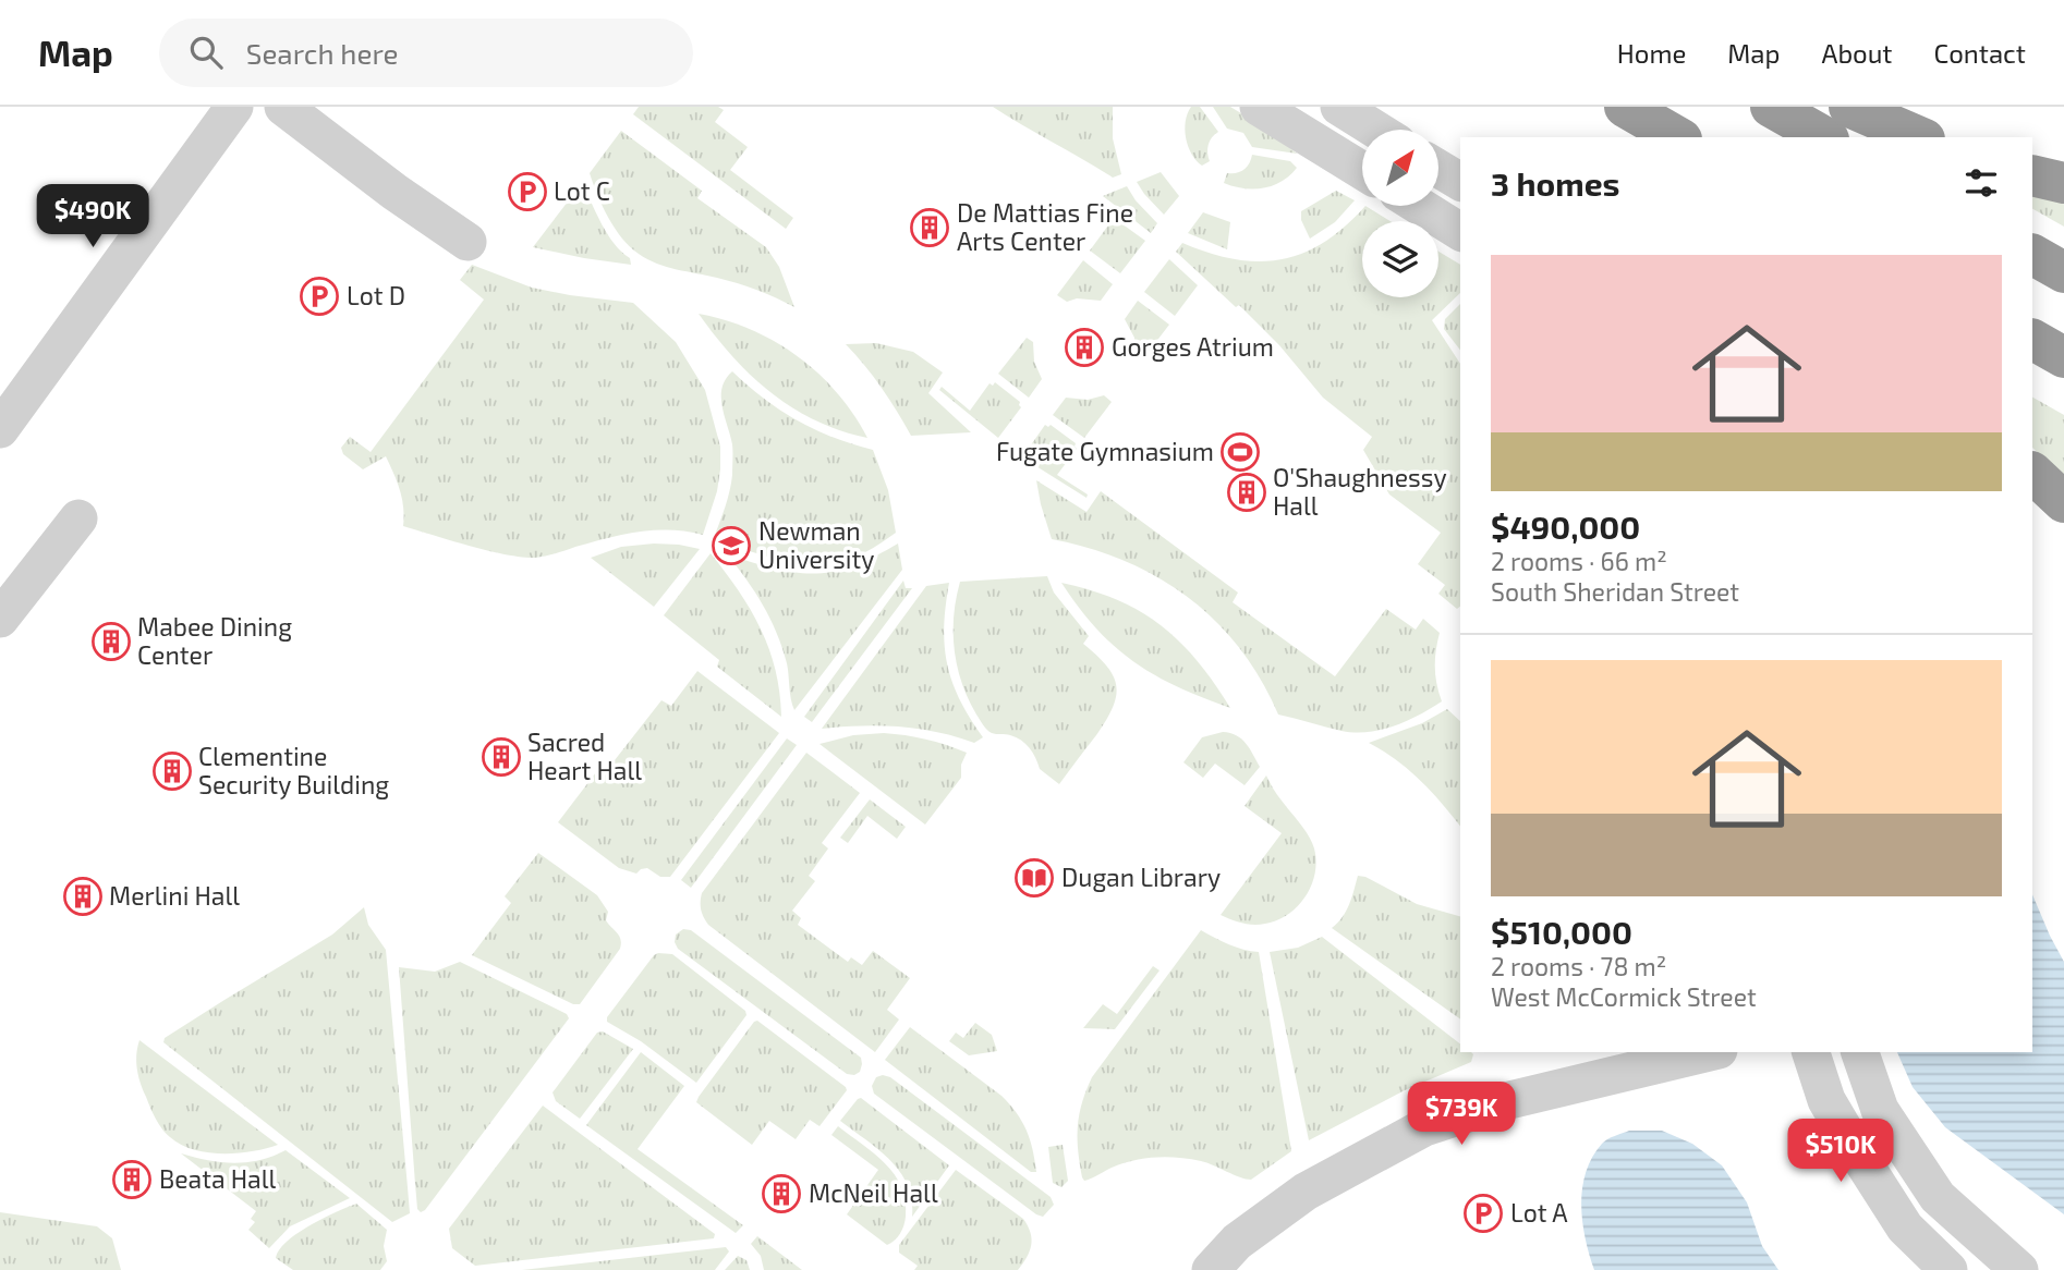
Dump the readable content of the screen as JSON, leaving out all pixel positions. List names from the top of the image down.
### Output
{
  "places": {
    "parking": ["Lot C", "Lot D", "Lot A"],
    "building": [
      "De Mattias Fine Arts Center",
      "Gorges Atrium",
      "O'Shaughnessy Hall",
      "Mabee Dining Center",
      "Sacred Heart Hall",
      "Clementine Security Building",
      "Merlini Hall",
      "Beata Hall",
      "McNeil Hall"
    ],
    "sports": ["Fugate Gymnasium"],
    "school or university": ["Newman University"],
    "library": ["Dugan Library"]
  },
  "north": "top right",
  "page": {
    "header": "Map",
    "search": "Search here",
    "nav": [
      "Home",
      "Map",
      "About",
      "Contact"
    ],
    "heading": "3 homes",
    "price": ["$490K", "$739K", "$510K"],
    "list": [
      {
        "name": "$490,000",
        "note": "2 rooms · 66 m² · South Sheridan Street"
      },
      {
        "name": "$510,000",
        "note": "2 rooms · 78 m² · West McCormick Street"
      }
    ]
  }
}
